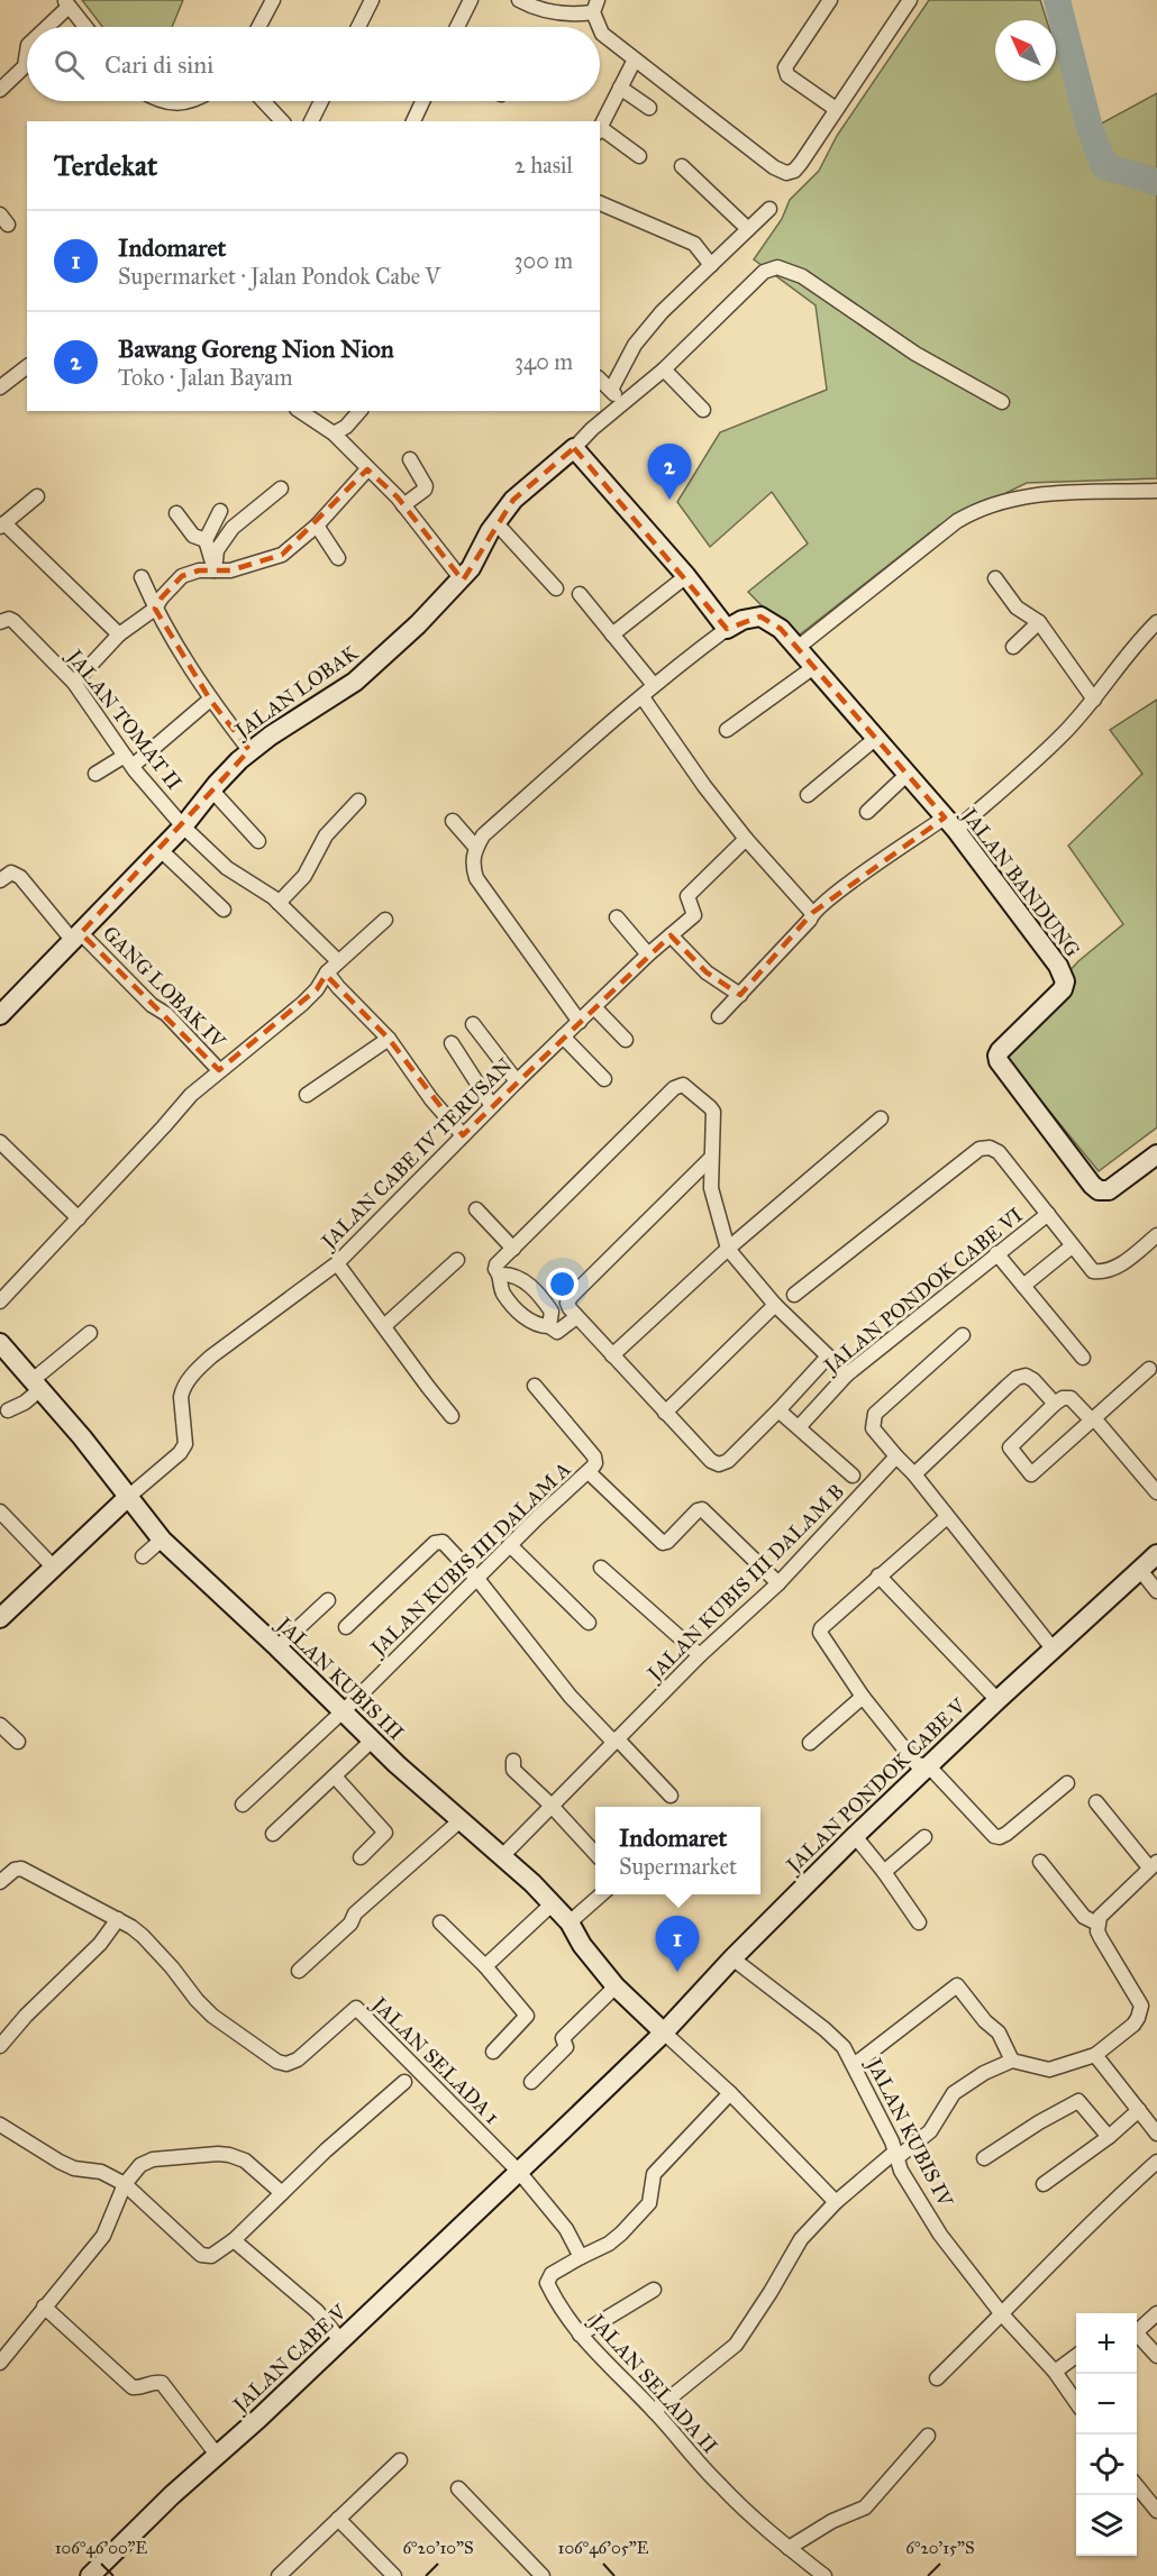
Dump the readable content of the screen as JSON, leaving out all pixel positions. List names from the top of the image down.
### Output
{
  "streets": {
    "street": [
      "JALAN LOBAK",
      "JALAN TOMAT II",
      "JALAN BANDUNG",
      "GANG LOBAK IV",
      "JALAN CABE IV TERUSAN",
      "JALAN PONDOK CABE VI",
      "JALAN KUBIS III DALAM A",
      "JALAN KUBIS III DALAM B",
      "JALAN KUBIS III",
      "JALAN PONDOK CABE V",
      "JALAN SELADA 1",
      "JALAN KUBIS IV",
      "JALAN CABE V",
      "JALAN SELADA II"
    ]
  },
  "crossings": [
    ["JALAN LOBAK", "JALAN TOMAT II"],
    ["JALAN LOBAK", "GANG LOBAK IV"],
    ["JALAN CABE IV TERUSAN", "JALAN KUBIS III"],
    ["JALAN KUBIS III DALAM A", "JALAN KUBIS III"],
    ["JALAN KUBIS III DALAM B", "JALAN KUBIS III"],
    ["JALAN KUBIS III", "JALAN PONDOK CABE V"],
    ["JALAN PONDOK CABE V", "JALAN SELADA 1"],
    ["JALAN PONDOK CABE V", "JALAN KUBIS IV"],
    ["JALAN PONDOK CABE V", "JALAN CABE V"],
    ["JALAN SELADA 1", "JALAN CABE V"]
  ],
  "north": "top left",
  "page": {
    "search": "Cari di sini",
    "heading": ["Terdekat", "2 hasil"],
    "list": [
      {
        "mark": "1",
        "name": "Indomaret",
        "note": "Supermarket · Jalan Pondok Cabe V",
        "value": "300 m"
      },
      {
        "mark": "2",
        "name": "Bawang Goreng Nion Nion",
        "note": "Toko · Jalan Bayam",
        "value": "340 m"
      }
    ],
    "pins": ["2", "1"],
    "popup": ["Indomaret", "Supermarket"],
    "map_buttons": ["+", "−"]
  },
  "coordinates": [
    "106°46'00\"E",
    "6°20'10\"S",
    "106°46'05\"E",
    "6°20'15\"S"
  ]
}
